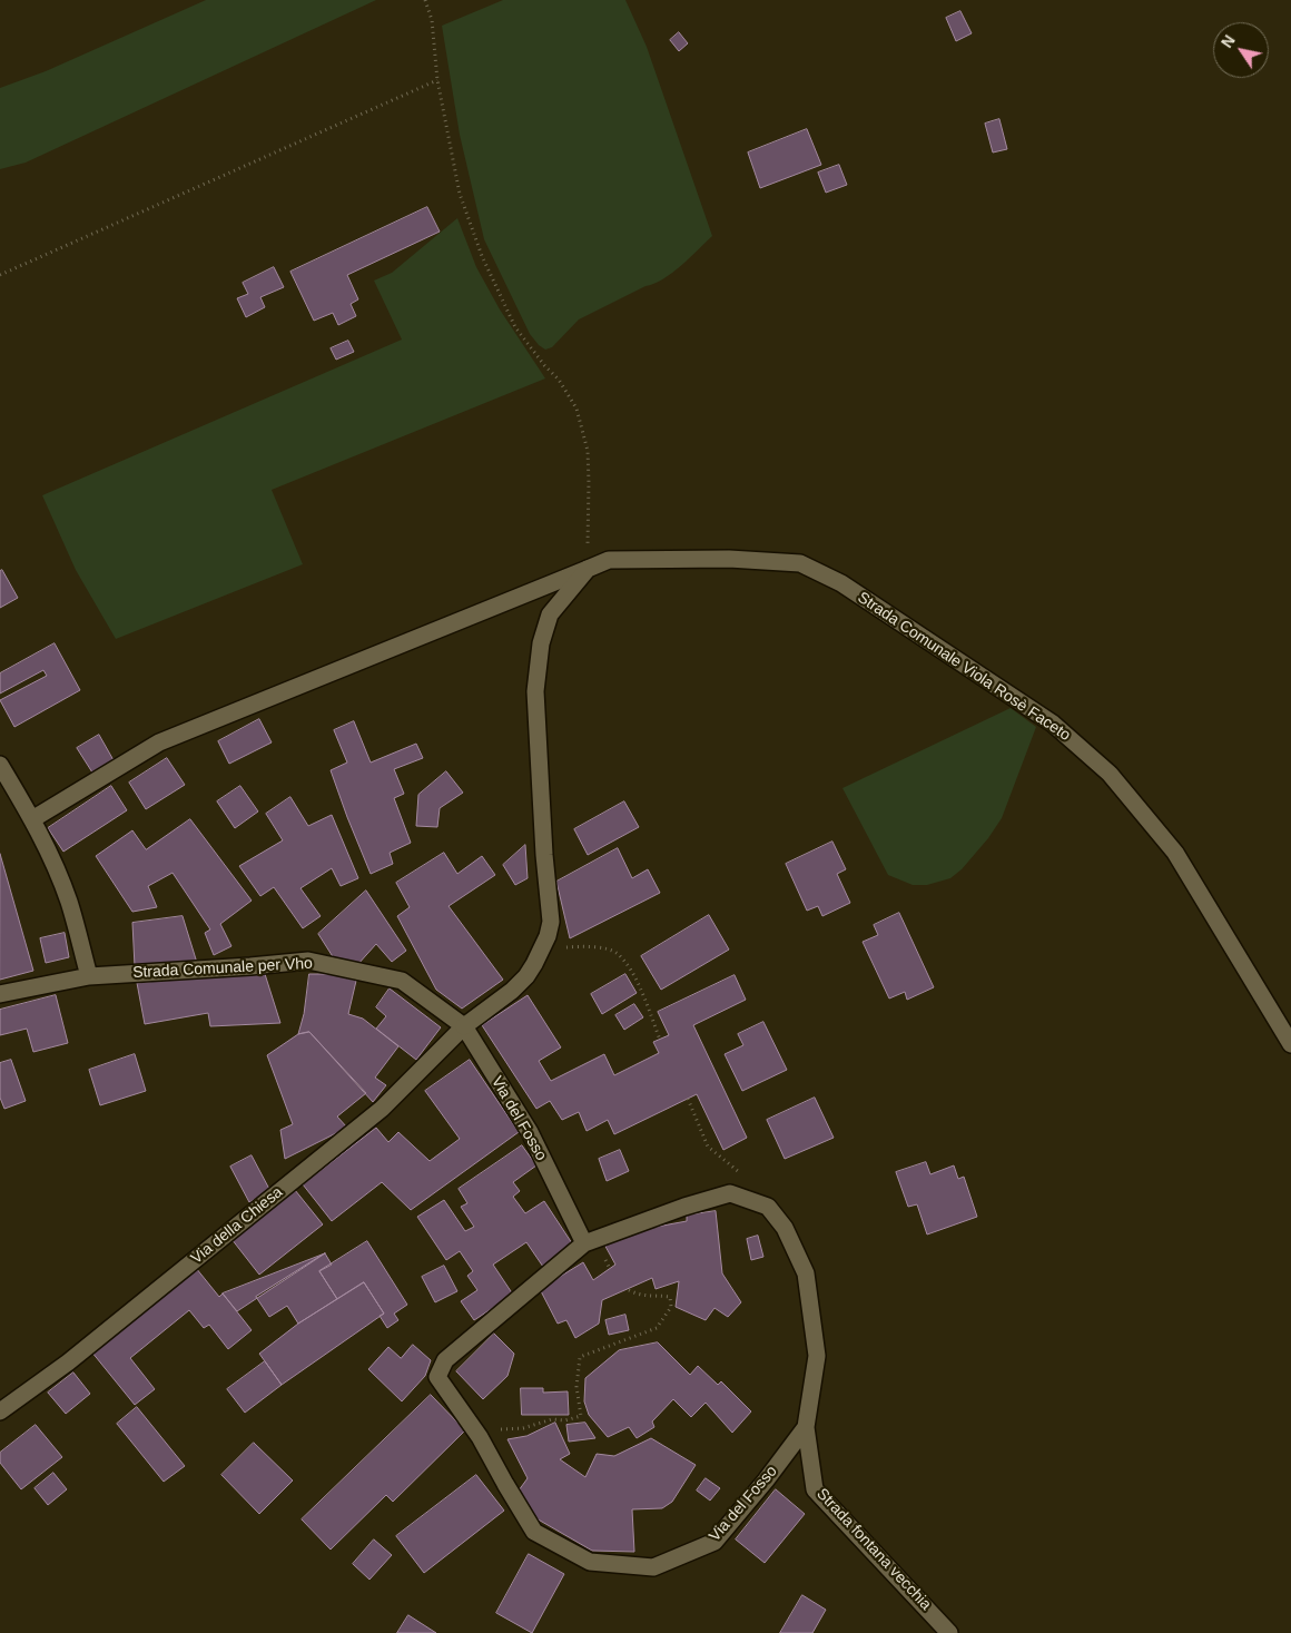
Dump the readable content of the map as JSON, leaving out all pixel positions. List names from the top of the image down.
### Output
{
  "streets": {
    "street": [
      "Strada Comunale Viola Rosè Faceto",
      "Strada Comunale per Vho",
      "Via del Fosso",
      "Via della Chiesa",
      "Strada fontana vecchia"
    ]
  },
  "crossings": [
    ["Strada Comunale per Vho", "Via del Fosso"],
    ["Strada Comunale per Vho", "Via della Chiesa"],
    ["Via del Fosso", "Via della Chiesa"],
    ["Via del Fosso", "Strada fontana vecchia"]
  ],
  "north": "top left"
}
